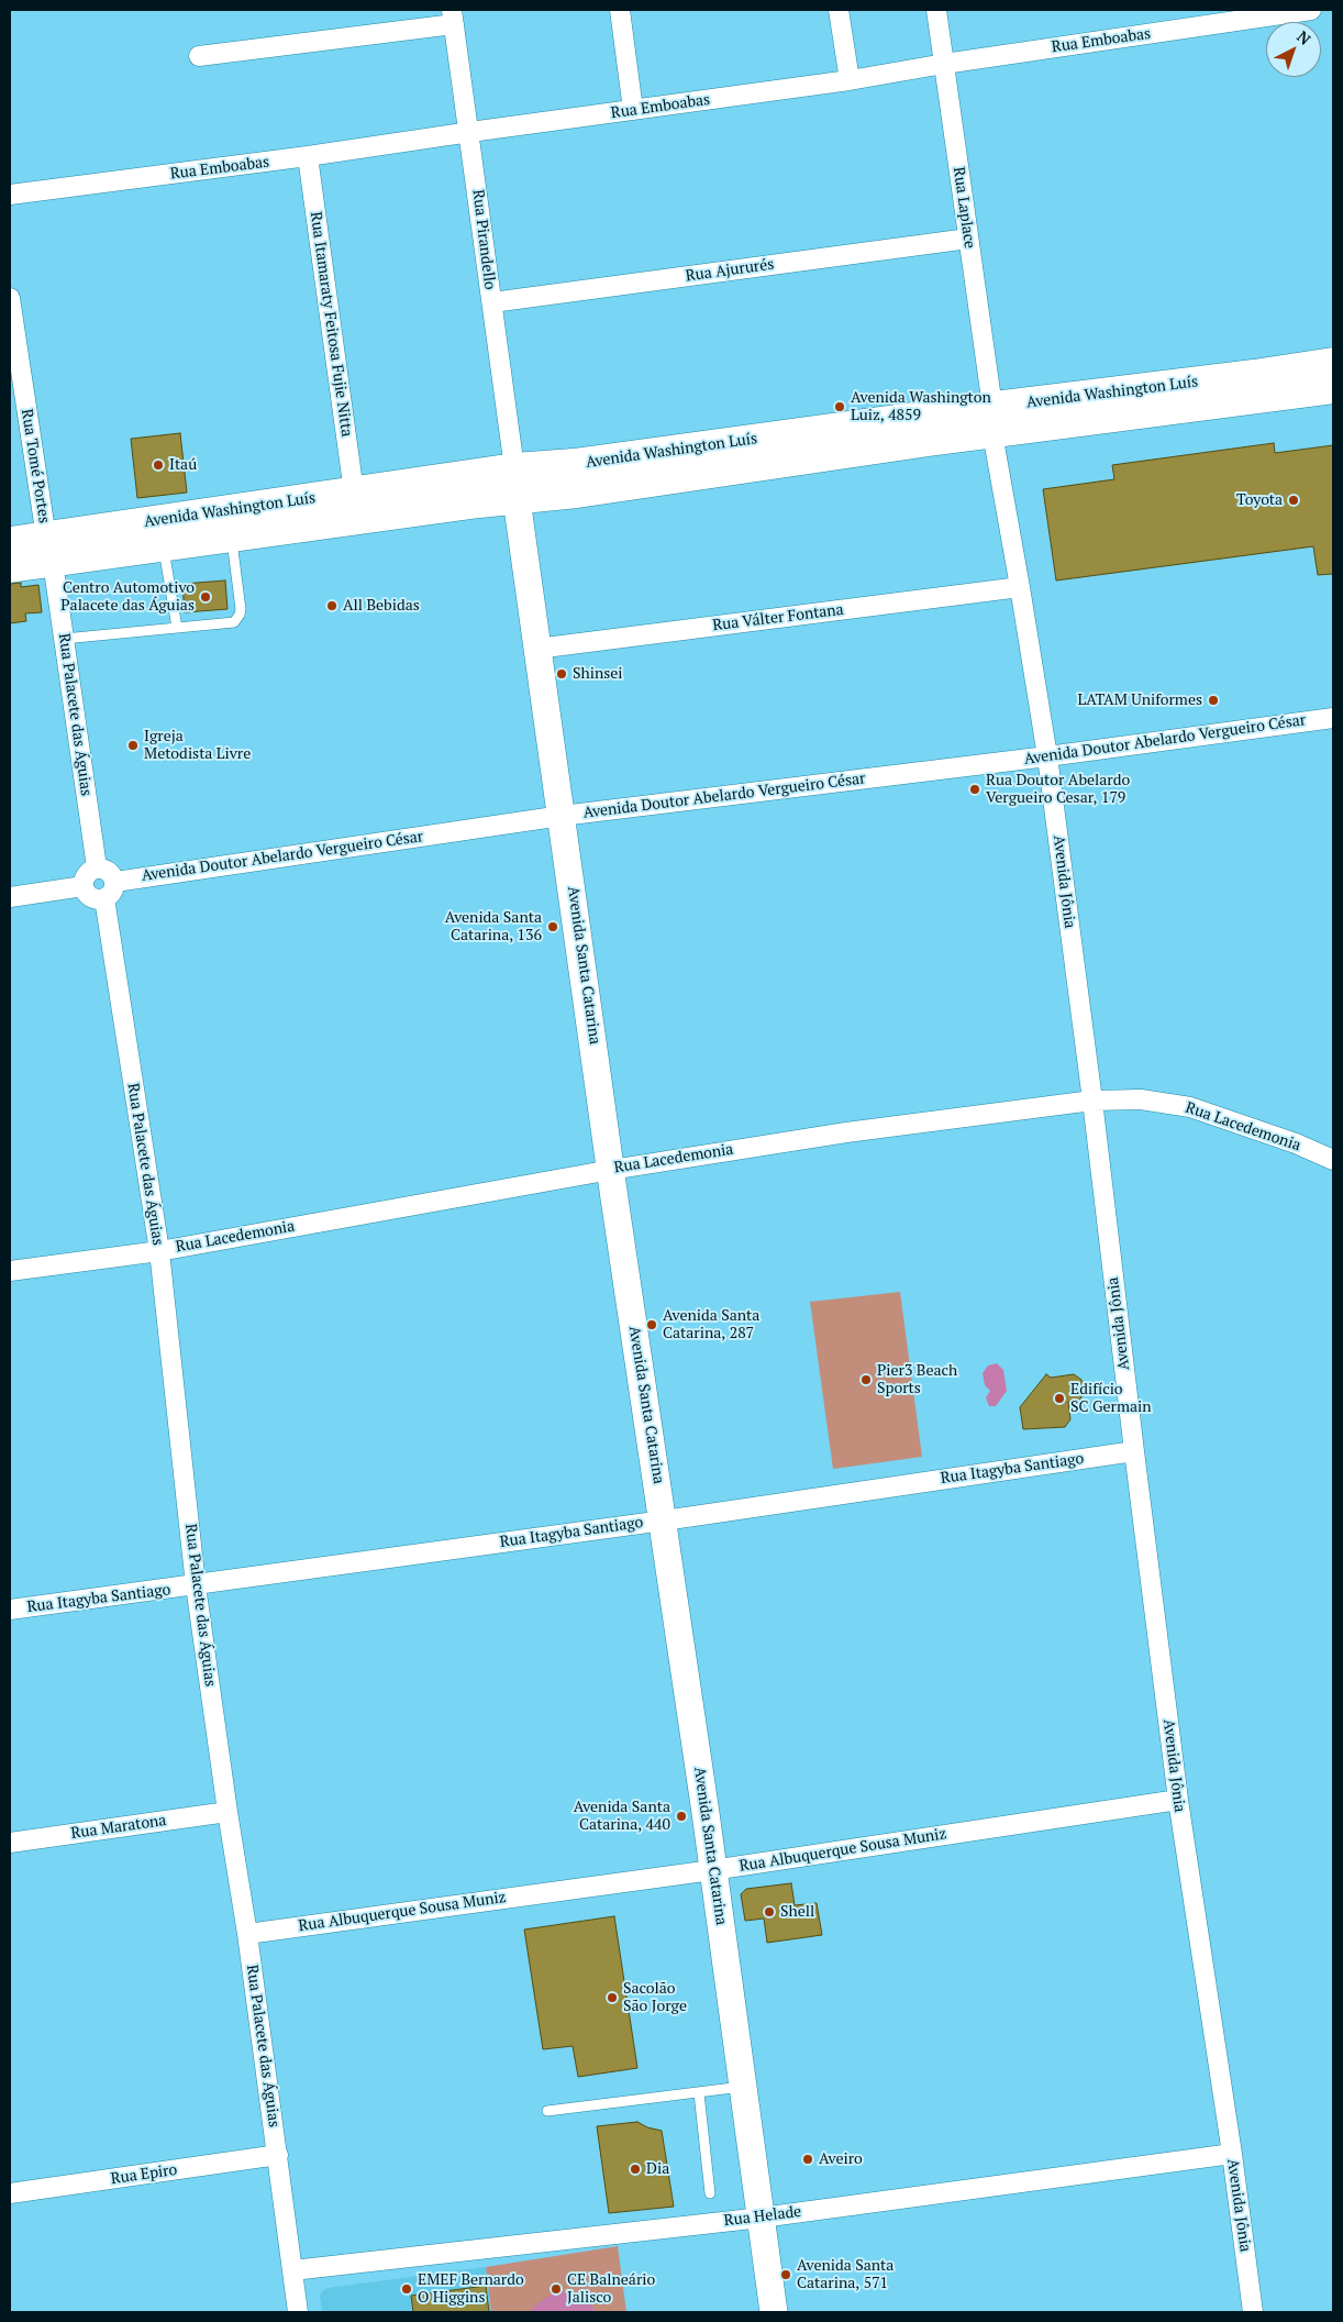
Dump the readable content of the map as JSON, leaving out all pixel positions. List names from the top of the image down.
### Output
{
  "streets": {
    "highway": ["Avenida Washington Luís"],
    "street": [
      "Rua Emboabas",
      "Rua Laplace",
      "Rua Pirandello",
      "Rua Ajururés",
      "Rua Itamaraty Feitosa Fujie Nitta",
      "Rua Tomé Portes",
      "Rua Válter Fontana",
      "Rua Palacete das Águias",
      "Avenida Doutor Abelardo Vergueiro César",
      "Avenida Jônia",
      "Avenida Santa Catarina",
      "Rua Lacedemonia",
      "Rua Itagyba Santiago",
      "Rua Maratona",
      "Rua Albuquerque Sousa Muniz",
      "Rua Epiro",
      "Rua Helade"
    ]
  },
  "crossings": [
    ["Rua Emboabas", "Rua Laplace"],
    ["Rua Emboabas", "Rua Pirandello"],
    ["Rua Emboabas", "Rua Itamaraty Feitosa Fujie Nitta"],
    ["Rua Laplace", "Rua Ajururés"],
    ["Rua Laplace", "Avenida Washington Luís"],
    ["Rua Laplace", "Avenida Jônia"],
    ["Rua Pirandello", "Rua Ajururés"],
    ["Rua Pirandello", "Avenida Washington Luís"],
    ["Rua Itamaraty Feitosa Fujie Nitta", "Avenida Washington Luís"],
    ["Avenida Washington Luís", "Rua Tomé Portes"],
    ["Avenida Washington Luís", "Rua Palacete das Águias"],
    ["Avenida Washington Luís", "Avenida Jônia"],
    ["Avenida Washington Luís", "Avenida Santa Catarina"],
    ["Rua Tomé Portes", "Rua Palacete das Águias"],
    ["Rua Válter Fontana", "Avenida Jônia"],
    ["Rua Válter Fontana", "Avenida Santa Catarina"],
    ["Rua Palacete das Águias", "Avenida Doutor Abelardo Vergueiro César"],
    ["Rua Palacete das Águias", "Rua Lacedemonia"],
    ["Rua Palacete das Águias", "Rua Itagyba Santiago"],
    ["Rua Palacete das Águias", "Rua Maratona"],
    ["Rua Palacete das Águias", "Rua Albuquerque Sousa Muniz"],
    ["Rua Palacete das Águias", "Rua Epiro"],
    ["Rua Palacete das Águias", "Rua Helade"],
    ["Avenida Doutor Abelardo Vergueiro César", "Avenida Jônia"],
    ["Avenida Doutor Abelardo Vergueiro César", "Avenida Santa Catarina"],
    ["Avenida Jônia", "Rua Lacedemonia"],
    ["Avenida Jônia", "Rua Itagyba Santiago"],
    ["Avenida Jônia", "Rua Albuquerque Sousa Muniz"],
    ["Avenida Jônia", "Rua Helade"],
    ["Avenida Santa Catarina", "Rua Lacedemonia"],
    ["Avenida Santa Catarina", "Rua Itagyba Santiago"],
    ["Avenida Santa Catarina", "Rua Albuquerque Sousa Muniz"],
    ["Avenida Santa Catarina", "Rua Helade"]
  ],
  "places": [
    "Avenida Washington Luiz, 4859",
    "Itaú",
    "Toyota",
    "Centro Automotivo Palacete das Águias",
    "All Bebidas",
    "Shinsei",
    "LATAM Uniformes",
    "Igreja Metodista Livre",
    "Rua Doutor Abelardo Vergueiro Cesar, 179",
    "Avenida Santa Catarina, 136",
    "Avenida Santa Catarina, 287",
    "Pier3 Beach Sports",
    "Edifício SC Germain",
    "Avenida Santa Catarina, 440",
    "Shell",
    "Sacolão São Jorge",
    "Aveiro",
    "Dia",
    "Avenida Santa Catarina, 571",
    "EMEF Bernardo O Higgins",
    "CE Balneário Jalisco"
  ],
  "north": "top right"
}
